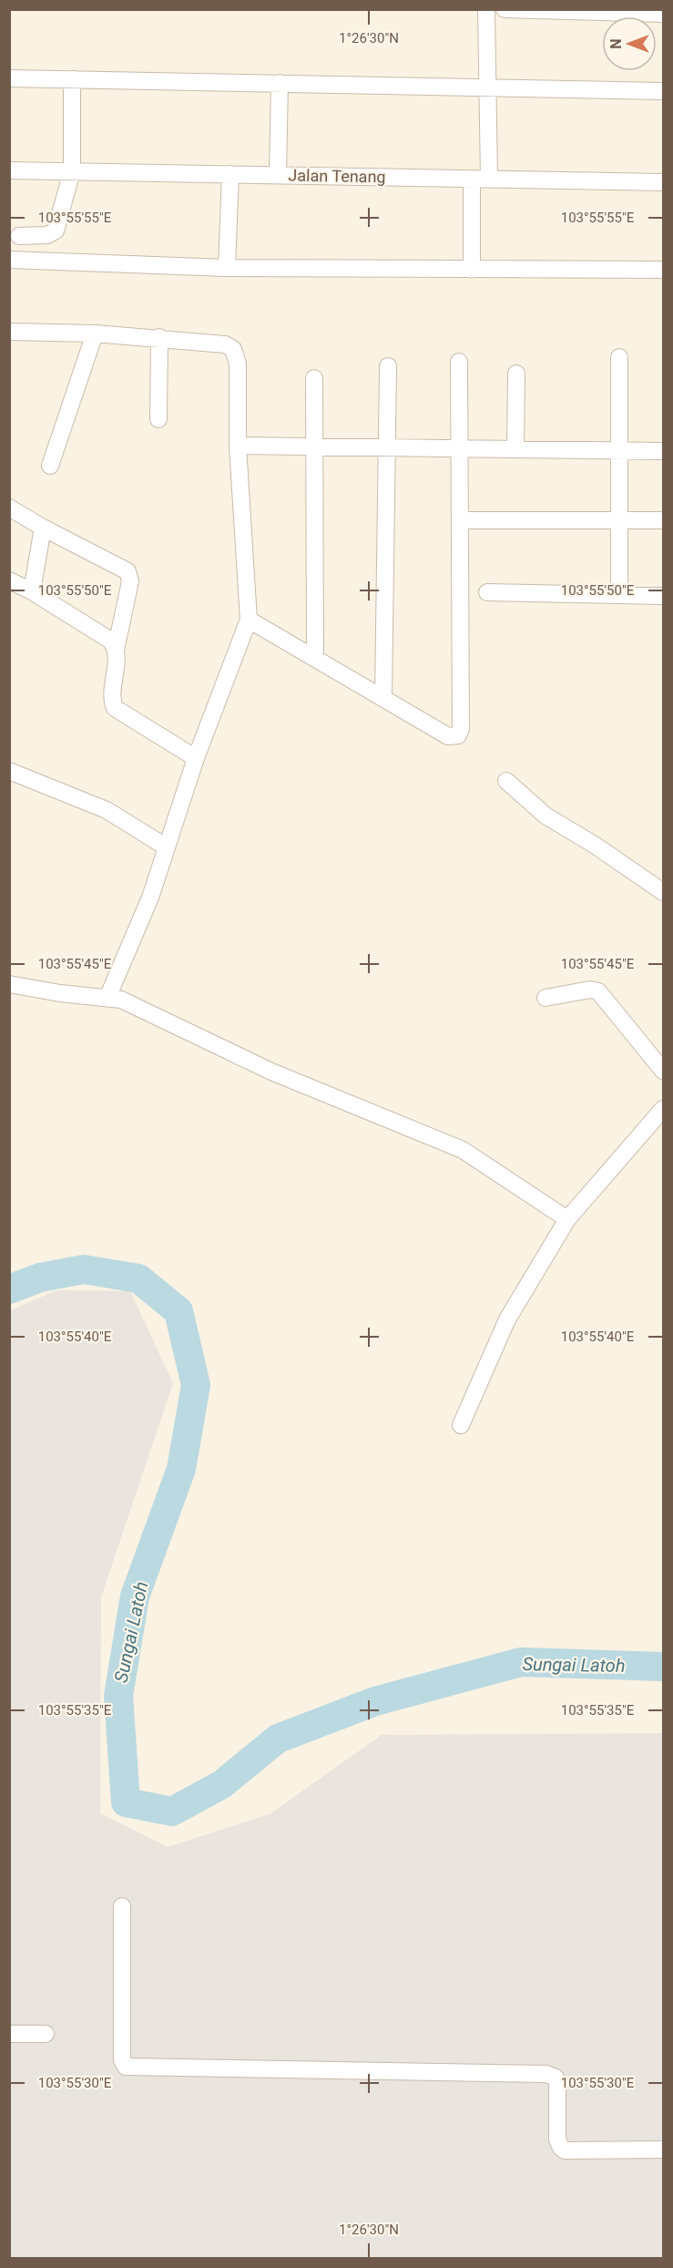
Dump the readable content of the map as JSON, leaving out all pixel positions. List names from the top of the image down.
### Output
{
  "streets": {
    "street": ["Jalan Tenang"]
  },
  "water": ["Sungai Latoh"],
  "north": "left",
  "coordinates": [
    "1°26'30\"N",
    "103°55'55\"E",
    "103°55'50\"E",
    "103°55'45\"E",
    "103°55'40\"E",
    "103°55'35\"E",
    "103°55'30\"E"
  ]
}
